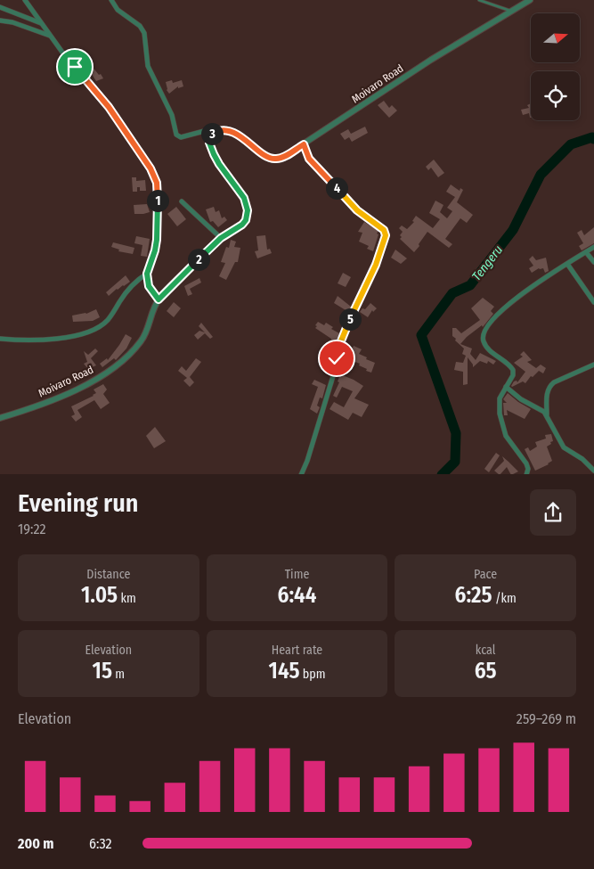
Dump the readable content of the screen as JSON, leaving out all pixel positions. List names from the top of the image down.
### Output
{
  "streets": {
    "street": ["Moivaro Road"]
  },
  "water": ["Tengeru"],
  "north": "right",
  "page": {
    "pins": [
      "3",
      "4",
      "1",
      "2",
      "5"
    ],
    "heading": ["Evening run", "19:22"],
    "stats": [
      ["Distance", "1.05 km"],
      ["Time", "6:44"],
      ["Pace", "6:25 /km"],
      ["Elevation", "15 m"],
      ["Heart rate", "145 bpm"],
      ["kcal", "65"]
    ],
    "chart": ["Elevation", "259–269 m"],
    "list": [
      {
        "name": "200 m",
        "note": "6:32"
      }
    ]
  }
}
